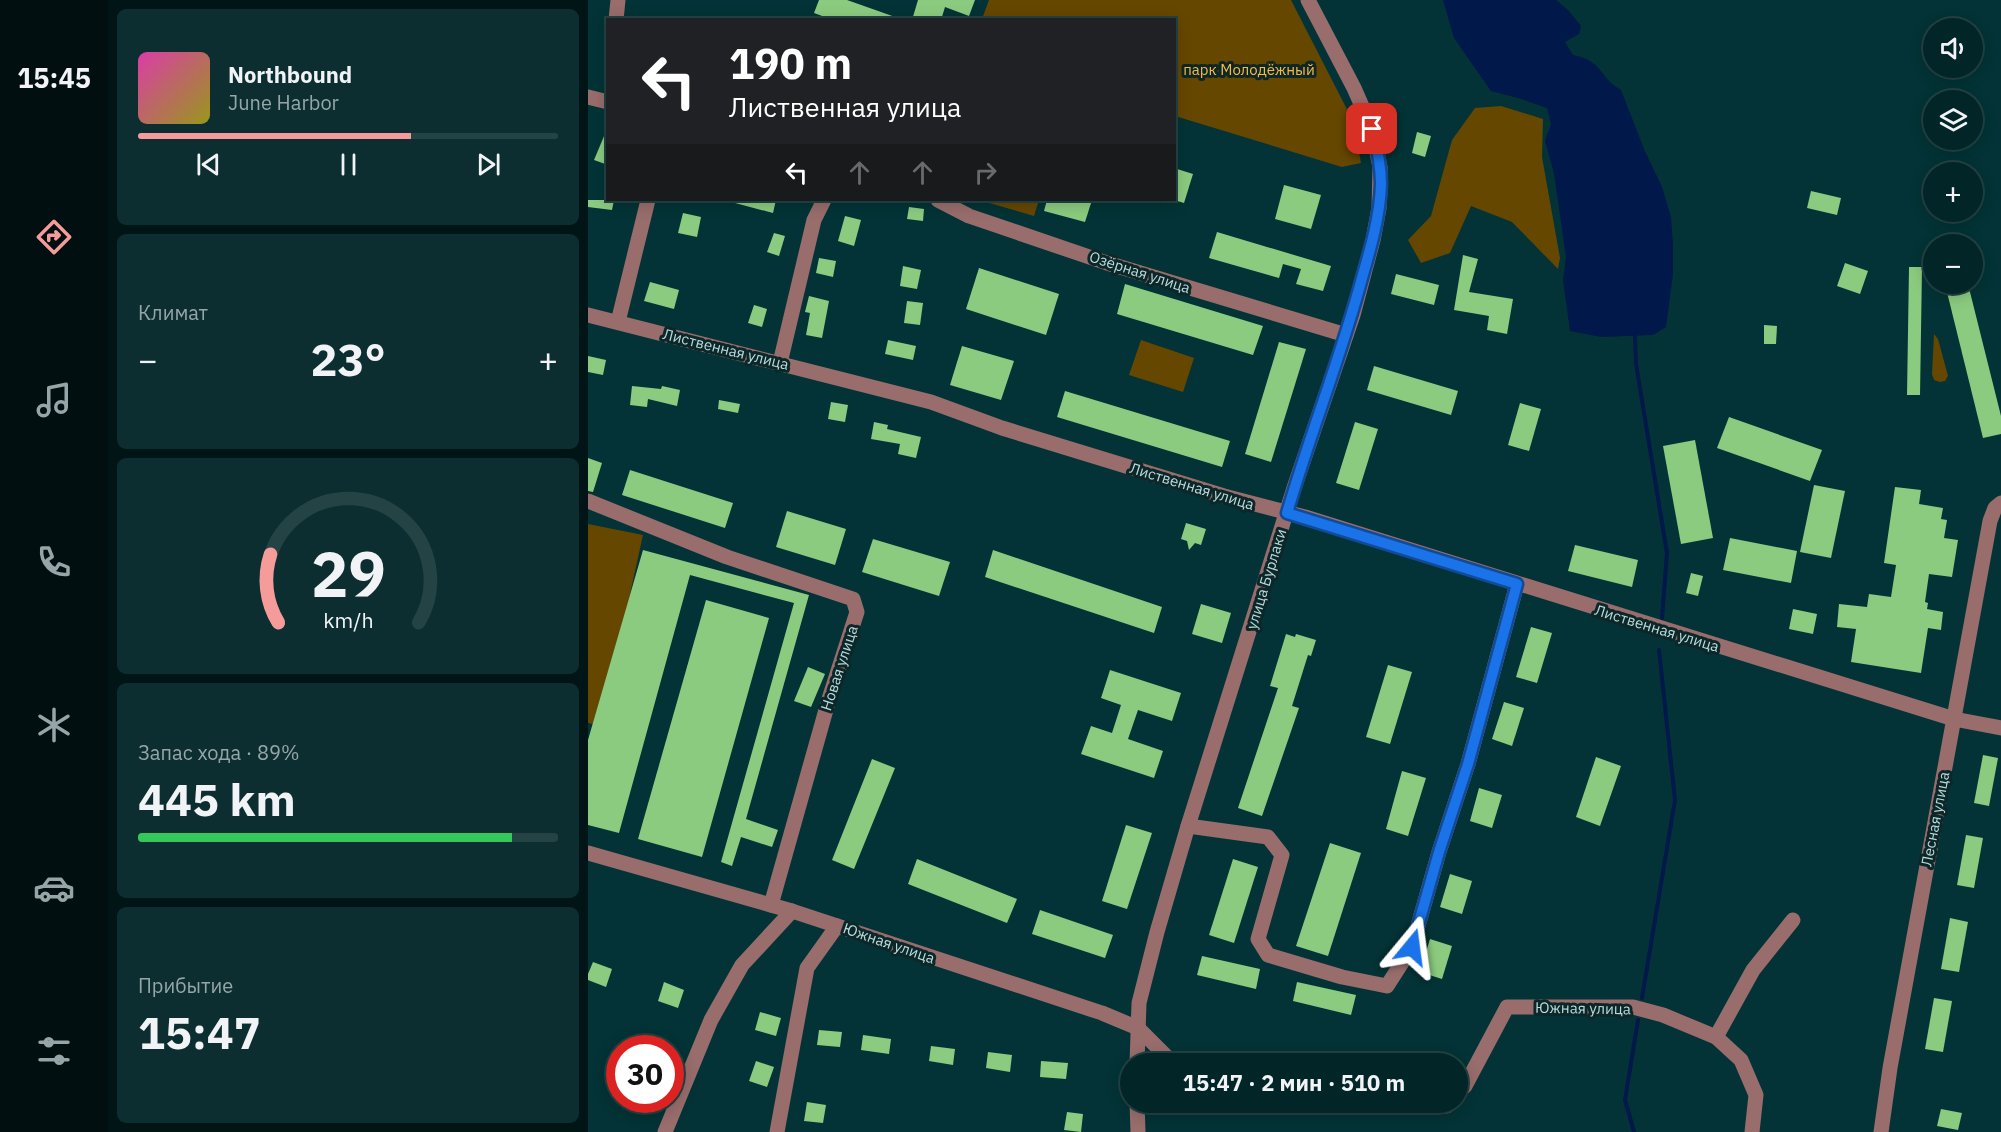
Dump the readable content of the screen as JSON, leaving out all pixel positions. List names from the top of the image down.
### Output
{
  "streets": {
    "street": [
      "Озёрная улица",
      "Лиственная улица",
      "улица Бурлаки",
      "Новая улица",
      "Лесная улица",
      "Южная улица"
    ]
  },
  "crossings": [
    ["Озёрная улица", "улица Бурлаки"],
    ["Лиственная улица", "улица Бурлаки"],
    ["Лиственная улица", "Лесная улица"],
    ["улица Бурлаки", "Южная улица"],
    ["Новая улица", "Южная улица"]
  ],
  "parks": ["парк Молодёжный"],
  "page": {
    "tabs": "15:45",
    "map_buttons": ["+", "−"],
    "turn": ["190 m", "Лиственная улица"],
    "song": ["Northbound", "June Harbor"],
    "tile": [
      "Климат",
      ["Запас хода · 89%", "445 km"],
      ["Прибытие", "15:47"]
    ],
    "heat": ["−", "23°", "+"],
    "limit": "30",
    "trip": "15:47 · 2 мин · 510 m",
    "gauge": ["29", "km/h"]
  }
}
